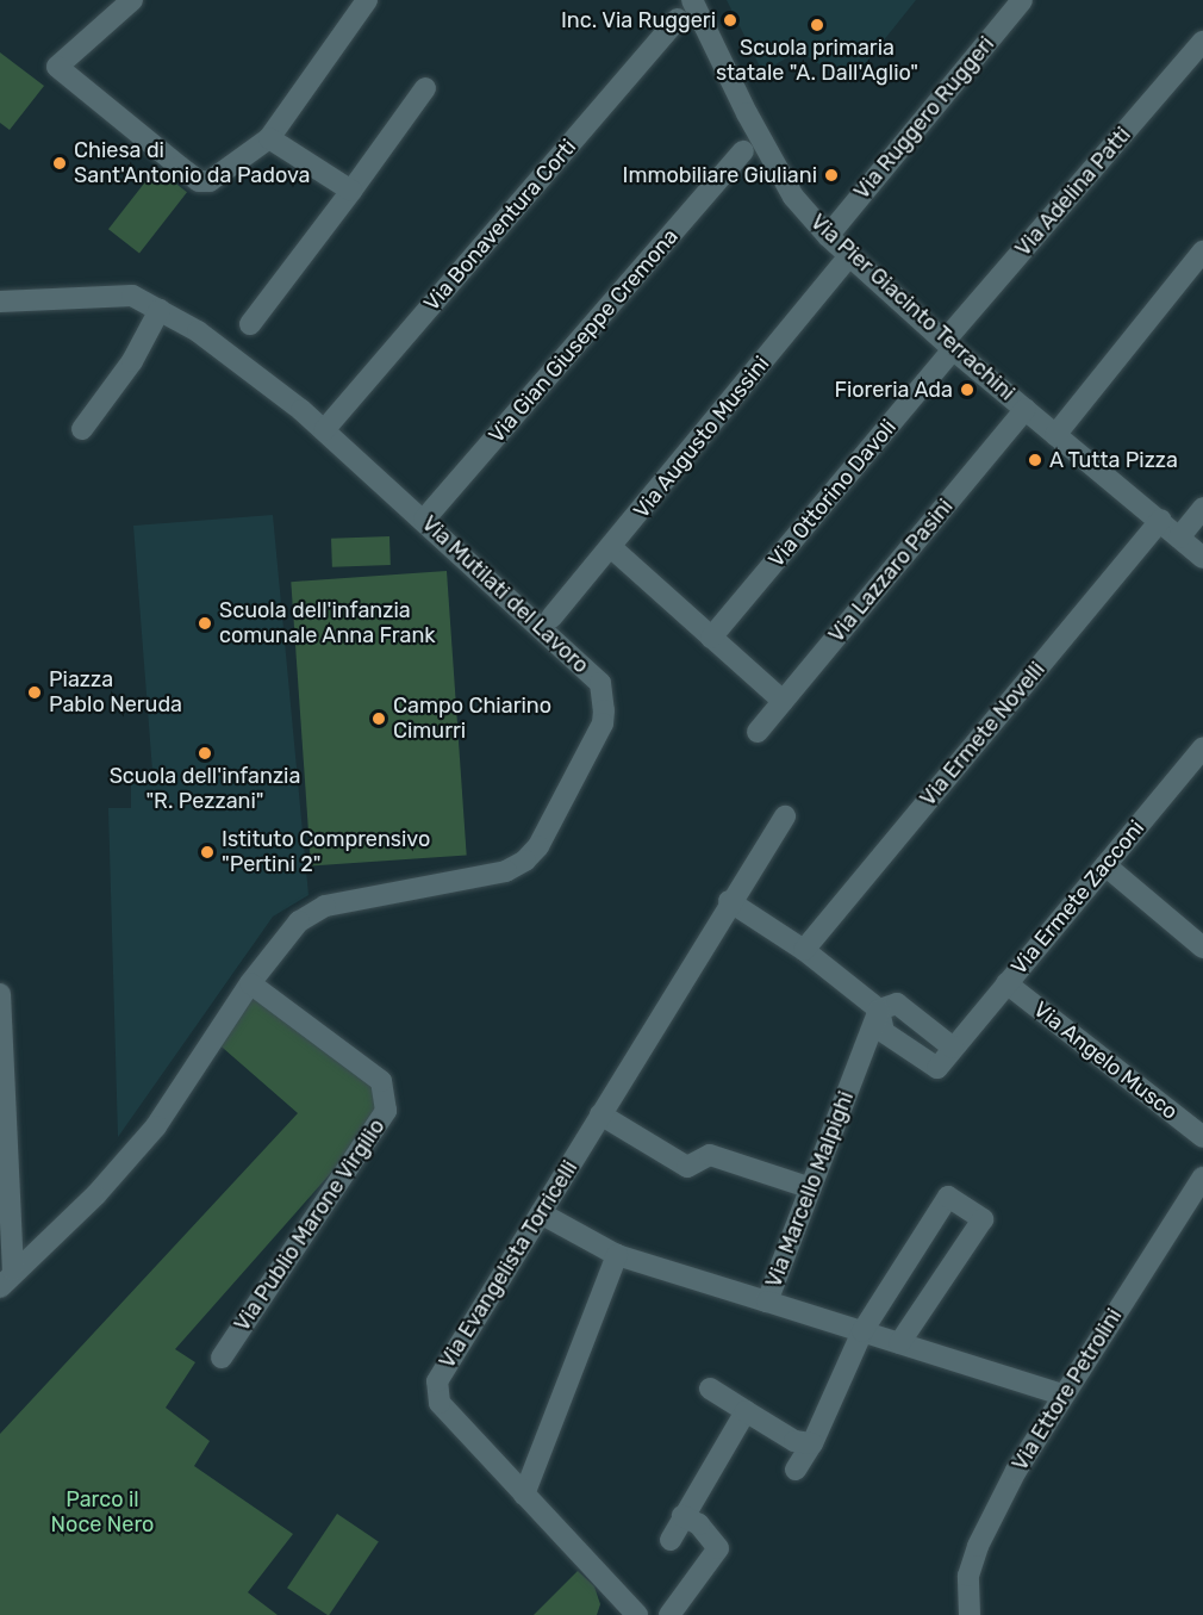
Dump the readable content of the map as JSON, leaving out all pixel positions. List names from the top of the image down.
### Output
{
  "streets": {
    "street": [
      "Via Ruggero Ruggeri",
      "Via Adelina Patti",
      "Via Bonaventura Corti",
      "Via Pier Giacinto Terrachini",
      "Via Gian Giuseppe Cremona",
      "Via Augusto Mussini",
      "Via Ottorino Davoli",
      "Via Lazzaro Pasini",
      "Via Mutilati del Lavoro",
      "Via Ermete Novelli",
      "Via Ermete Zacconi",
      "Via Angelo Musco",
      "Via Marcello Malpighi",
      "Via Publio Marone Virgilio",
      "Via Evangelista Torricelli",
      "Via Ettore Petrolini"
    ]
  },
  "crossings": [
    ["Via Ruggero Ruggeri", "Via Pier Giacinto Terrachini"],
    ["Via Adelina Patti", "Via Pier Giacinto Terrachini"],
    ["Via Adelina Patti", "Via Ottorino Davoli"],
    ["Via Bonaventura Corti", "Via Mutilati del Lavoro"],
    ["Via Pier Giacinto Terrachini", "Via Augusto Mussini"],
    ["Via Pier Giacinto Terrachini", "Via Ottorino Davoli"],
    ["Via Pier Giacinto Terrachini", "Via Lazzaro Pasini"],
    ["Via Pier Giacinto Terrachini", "Via Ermete Novelli"],
    ["Via Gian Giuseppe Cremona", "Via Mutilati del Lavoro"],
    ["Via Mutilati del Lavoro", "Via Publio Marone Virgilio"],
    ["Via Ermete Zacconi", "Via Angelo Musco"],
    ["Via Ermete Zacconi", "Via Marcello Malpighi"],
    ["Via Marcello Malpighi", "Via Evangelista Torricelli"]
  ],
  "parks": ["Parco il Noce Nero"],
  "places": [
    "Inc. Via Ruggeri",
    "Scuola primaria statale \"A. Dall'Aglio\"",
    "Chiesa di Sant'Antonio da Padova",
    "Immobiliare Giuliani",
    "Fioreria Ada",
    "A Tutta Pizza",
    "Scuola dell'infanzia comunale Anna Frank",
    "Piazza Pablo Neruda",
    "Campo Chiarino Cimurri",
    "Scuola dell'infanzia \"R. Pezzani\"",
    "Istituto Comprensivo \"Pertini 2\""
  ]
}
